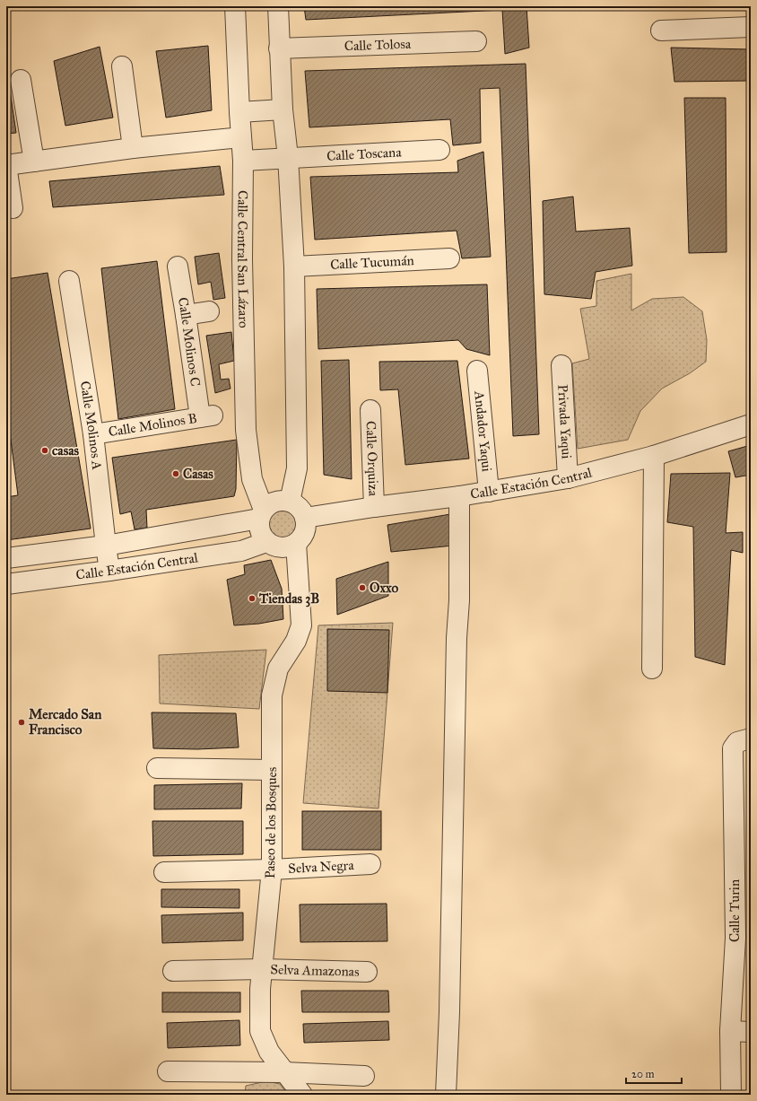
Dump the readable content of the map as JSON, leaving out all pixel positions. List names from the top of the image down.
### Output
{
  "streets": {
    "street": [
      "Calle Tolosa",
      "Calle Toscana",
      "Calle Central San Lázaro",
      "Calle Tucumán",
      "Calle Molinos C",
      "Privada Yaqui",
      "Calle Molinos A",
      "Calle Molinos B",
      "Andador Yaqui",
      "Calle Orquiza",
      "Calle Estación Central",
      "Paseo de los Bosques",
      "Selva Negra",
      "Calle Turin",
      "Selva Amazonas"
    ]
  },
  "crossings": [
    ["Calle Toscana", "Calle Central San Lázaro"],
    ["Calle Central San Lázaro", "Calle Estación Central"],
    ["Calle Central San Lázaro", "Paseo de los Bosques"],
    ["Calle Molinos C", "Calle Molinos B"],
    ["Privada Yaqui", "Calle Estación Central"],
    ["Calle Molinos A", "Calle Molinos B"],
    ["Calle Molinos A", "Calle Estación Central"],
    ["Andador Yaqui", "Calle Estación Central"],
    ["Calle Orquiza", "Calle Estación Central"],
    ["Calle Estación Central", "Paseo de los Bosques"],
    ["Paseo de los Bosques", "Selva Negra"],
    ["Paseo de los Bosques", "Selva Amazonas"]
  ],
  "places": [
    "casas",
    "Casas",
    "Oxxo",
    "Tiendas 3B",
    "Mercado San Francisco"
  ],
  "scale_bar": "20 m"
}
